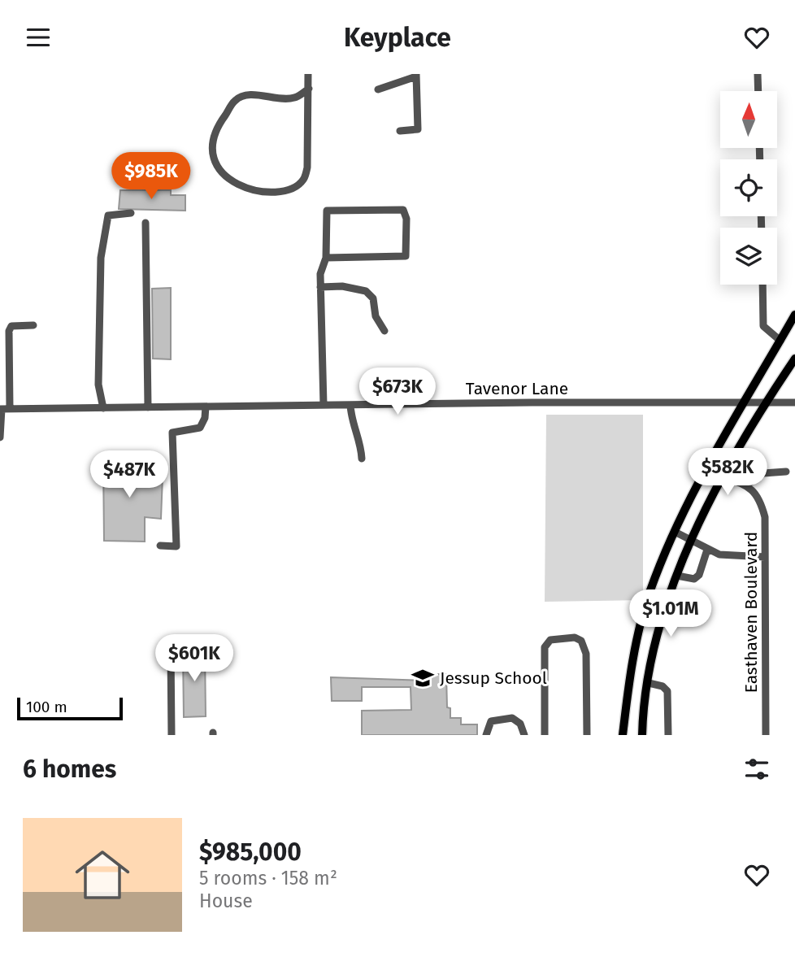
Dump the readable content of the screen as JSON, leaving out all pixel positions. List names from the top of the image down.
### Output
{
  "streets": {
    "street": ["Tavenor Lane", "Easthaven Boulevard"]
  },
  "places": {
    "school or university": ["Jessup School"]
  },
  "scale_bar": "100 m",
  "north": "top",
  "page": {
    "header": "Keyplace",
    "price": [
      "$985K",
      "$673K",
      "$582K",
      "$487K",
      "$1.01M",
      "$601K"
    ],
    "scale": "100 m",
    "heading": "6 homes",
    "list": [
      {
        "name": "$985,000",
        "note": "5 rooms · 158 m² · House"
      }
    ]
  }
}
